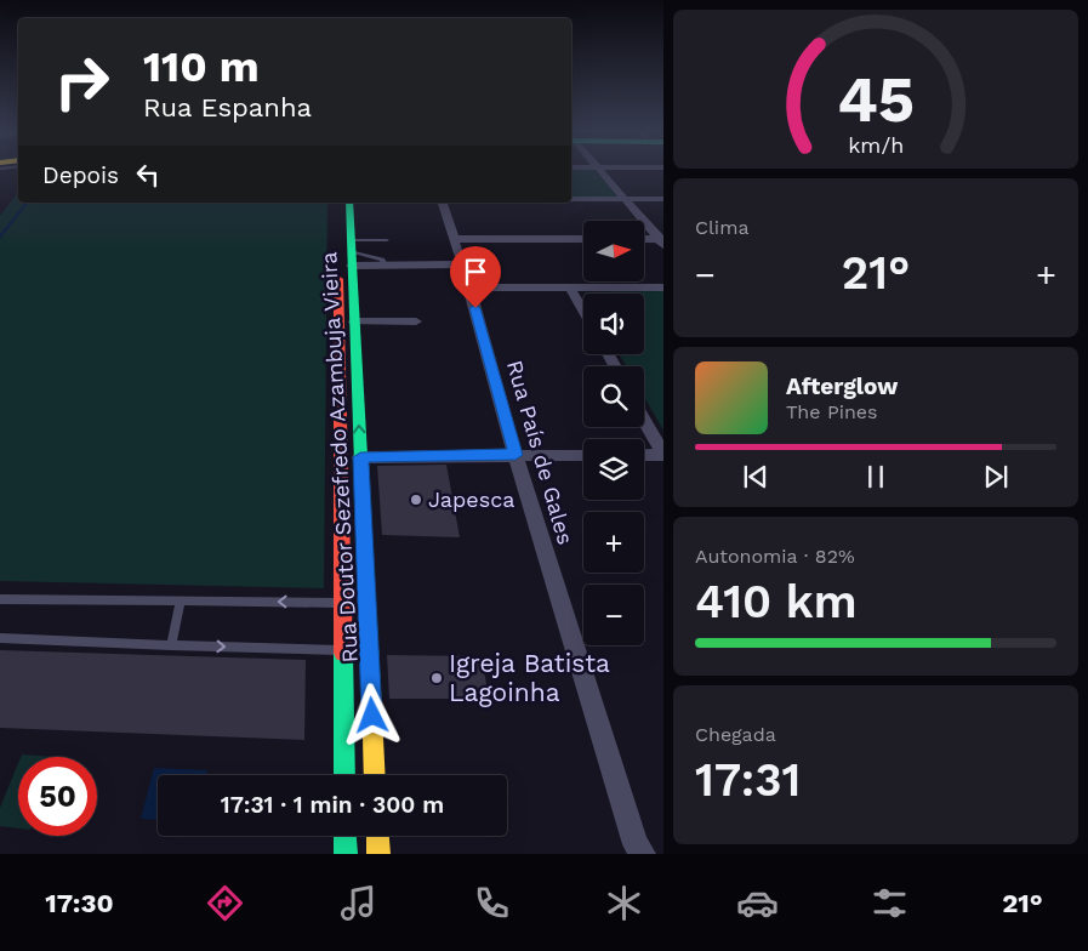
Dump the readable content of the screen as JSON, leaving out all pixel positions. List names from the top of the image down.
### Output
{
  "streets": {
    "main road": ["Rua Doutor Sezefredo Azambuja Vieira"],
    "street": ["Rua País de Gales"]
  },
  "places": ["Japesca", "Igreja Batista Lagoinha"],
  "north": "right",
  "page": {
    "turn": ["110 m", "Rua Espanha"],
    "then": "Depois",
    "tile": [
      "Clima",
      ["Autonomia · 82%", "410 km"],
      ["Chegada", "17:31"]
    ],
    "map_buttons": ["+", "−"],
    "heat": ["−", "21°", "+"],
    "song": ["Afterglow", "The Pines"],
    "limit": "50",
    "trip": "17:31 · 1 min · 300 m",
    "tabs": ["17:30", "21°"],
    "gauge": ["45", "km/h"]
  }
}
